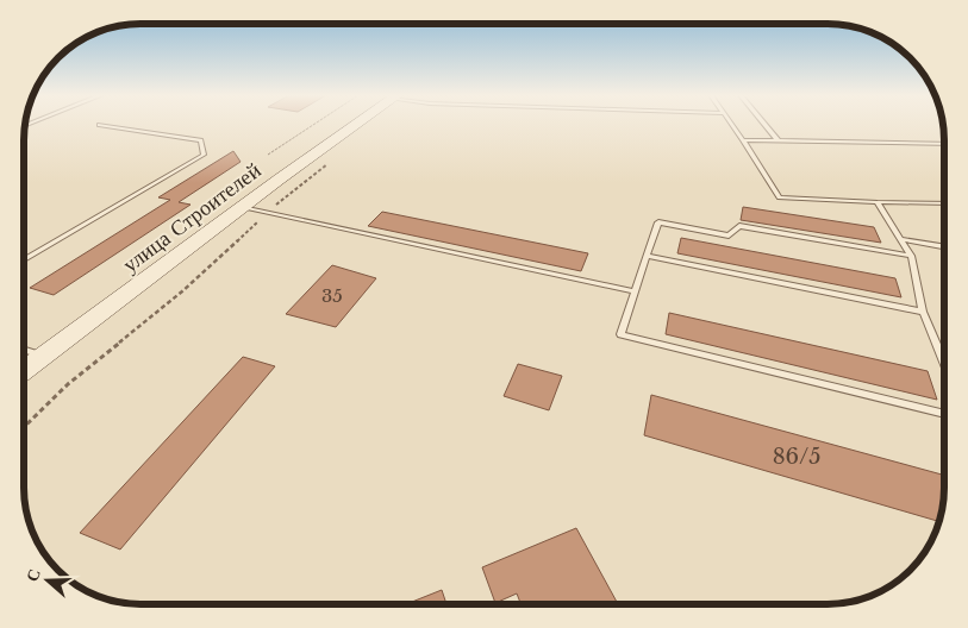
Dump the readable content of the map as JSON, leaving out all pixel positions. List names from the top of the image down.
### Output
{
  "streets": {
    "main road": ["улица Строителей"]
  },
  "house_numbers": ["35", "86/5"],
  "north": "left"
}
